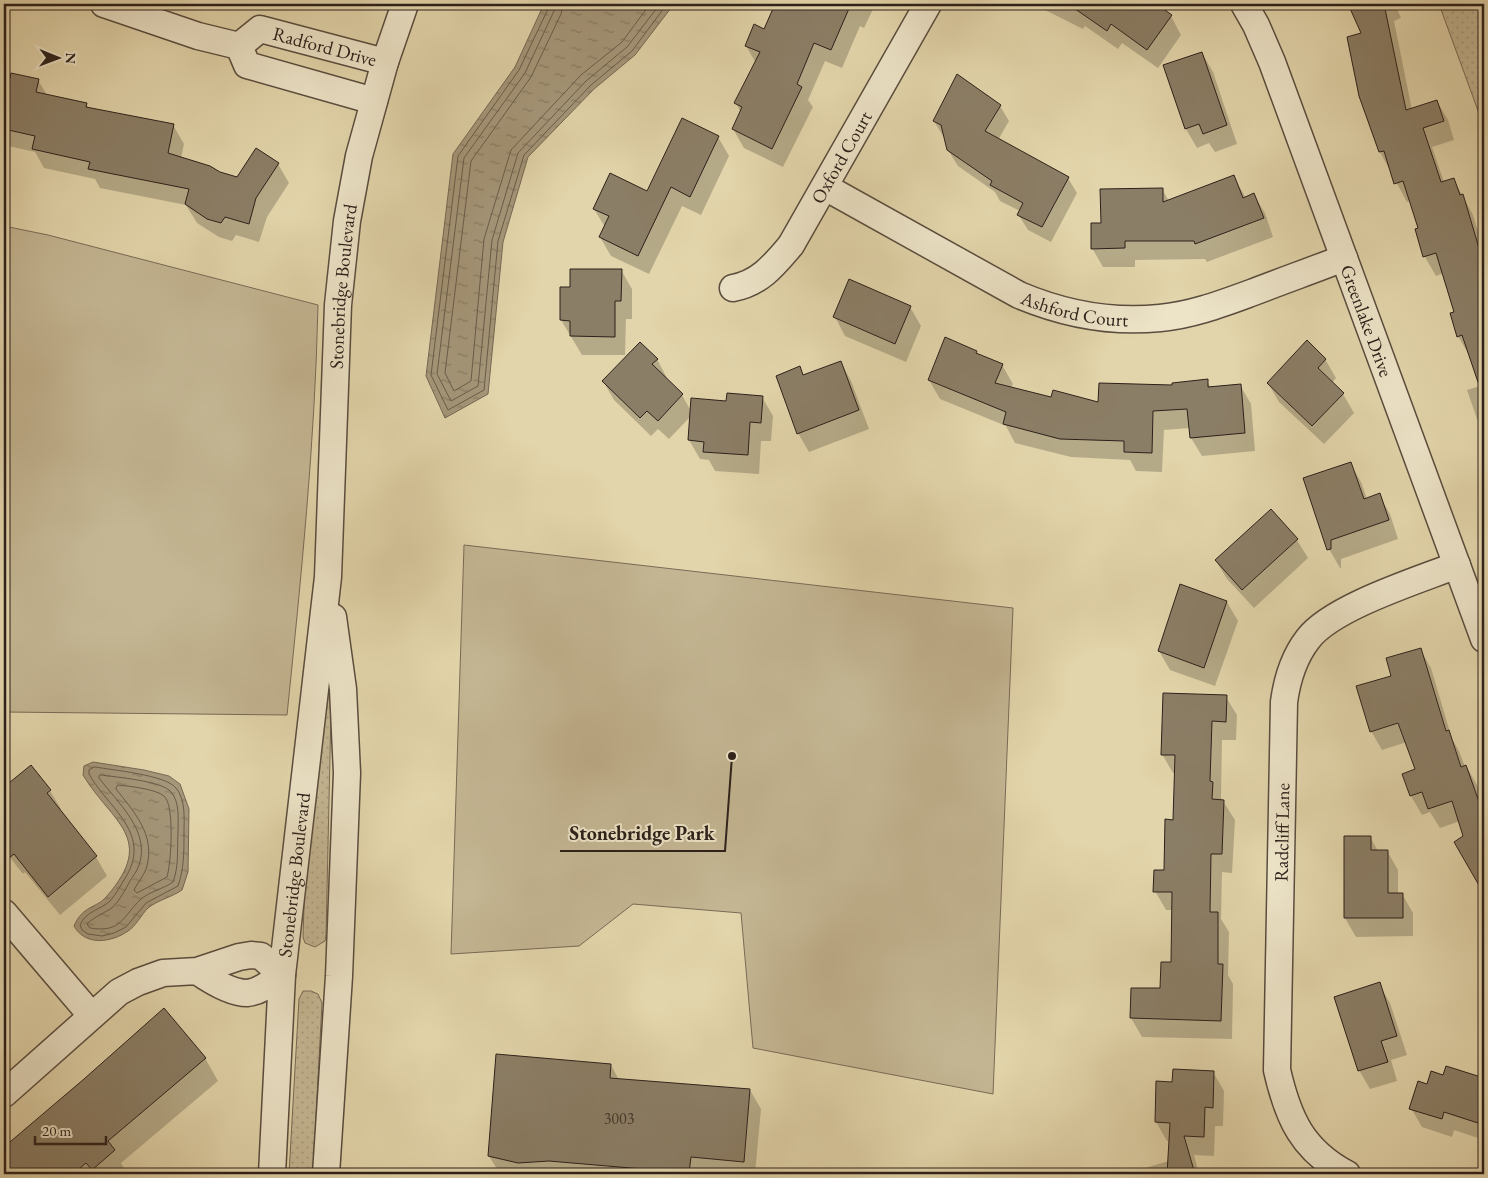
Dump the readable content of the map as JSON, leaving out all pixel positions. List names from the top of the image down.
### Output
{
  "streets": {
    "street": [
      "Radford Drive",
      "Oxford Court",
      "Stonebridge Boulevard",
      "Ashford Court",
      "Greenlake Drive",
      "Radcliff Lane"
    ]
  },
  "crossings": [
    ["Radford Drive", "Stonebridge Boulevard"],
    ["Oxford Court", "Ashford Court"],
    ["Ashford Court", "Greenlake Drive"],
    ["Greenlake Drive", "Radcliff Lane"]
  ],
  "places": ["Stonebridge Park"],
  "house_numbers": ["3003"],
  "scale_bar": "20 m",
  "north": "right"
}
